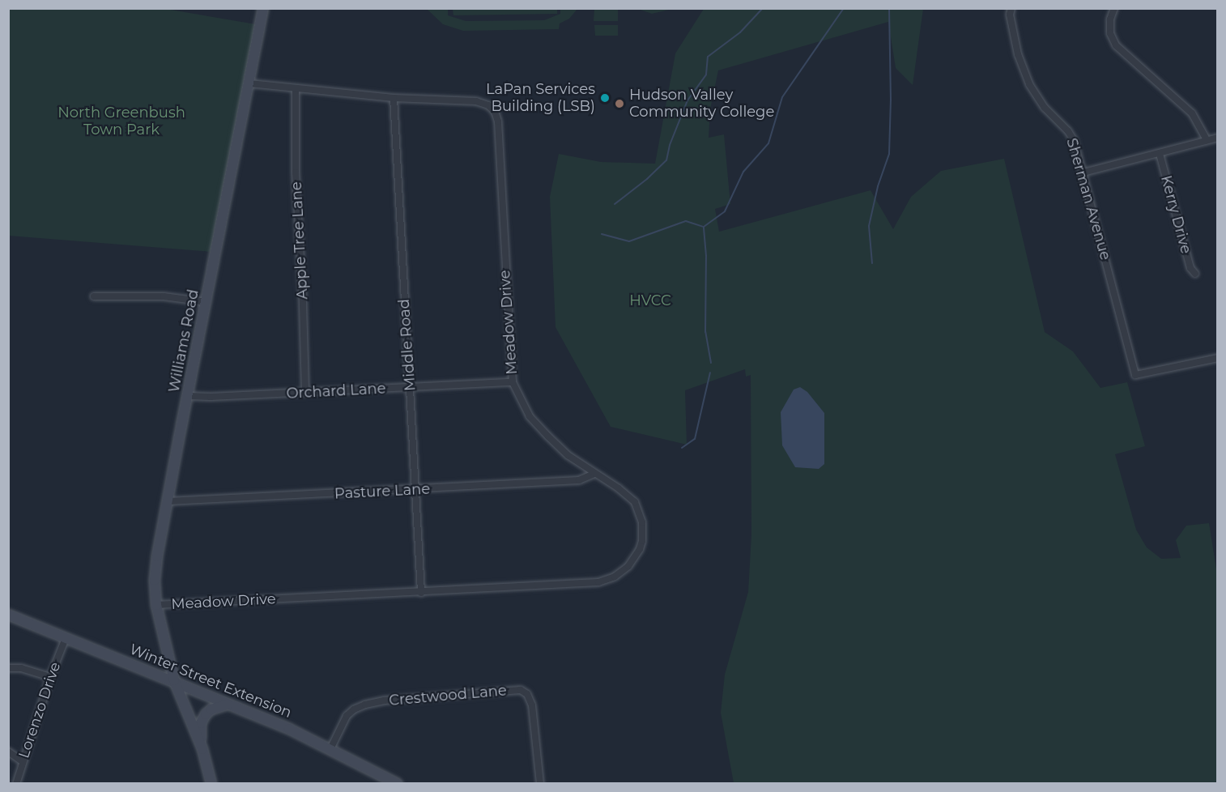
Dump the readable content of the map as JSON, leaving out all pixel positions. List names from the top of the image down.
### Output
{
  "streets": {
    "main road": ["Williams Road", "Winter Street Extension"],
    "street": [
      "Sherman Avenue",
      "Kerry Drive",
      "Apple Tree Lane",
      "Meadow Drive",
      "Middle Road",
      "Orchard Lane",
      "Pasture Lane",
      "Crestwood Lane",
      "Lorenzo Drive"
    ]
  },
  "crossings": [
    ["Apple Tree Lane", "Meadow Drive"],
    ["Apple Tree Lane", "Orchard Lane"],
    ["Meadow Drive", "Williams Road"],
    ["Meadow Drive", "Middle Road"],
    ["Meadow Drive", "Orchard Lane"],
    ["Meadow Drive", "Pasture Lane"],
    ["Williams Road", "Orchard Lane"],
    ["Williams Road", "Pasture Lane"],
    ["Williams Road", "Winter Street Extension"],
    ["Middle Road", "Orchard Lane"],
    ["Middle Road", "Pasture Lane"],
    ["Winter Street Extension", "Crestwood Lane"],
    ["Winter Street Extension", "Lorenzo Drive"]
  ],
  "parks": ["North Greenbush Town Park", "HVCC"],
  "places": ["LaPan Services Building (LSB)", "Hudson Valley Community College"]
}
